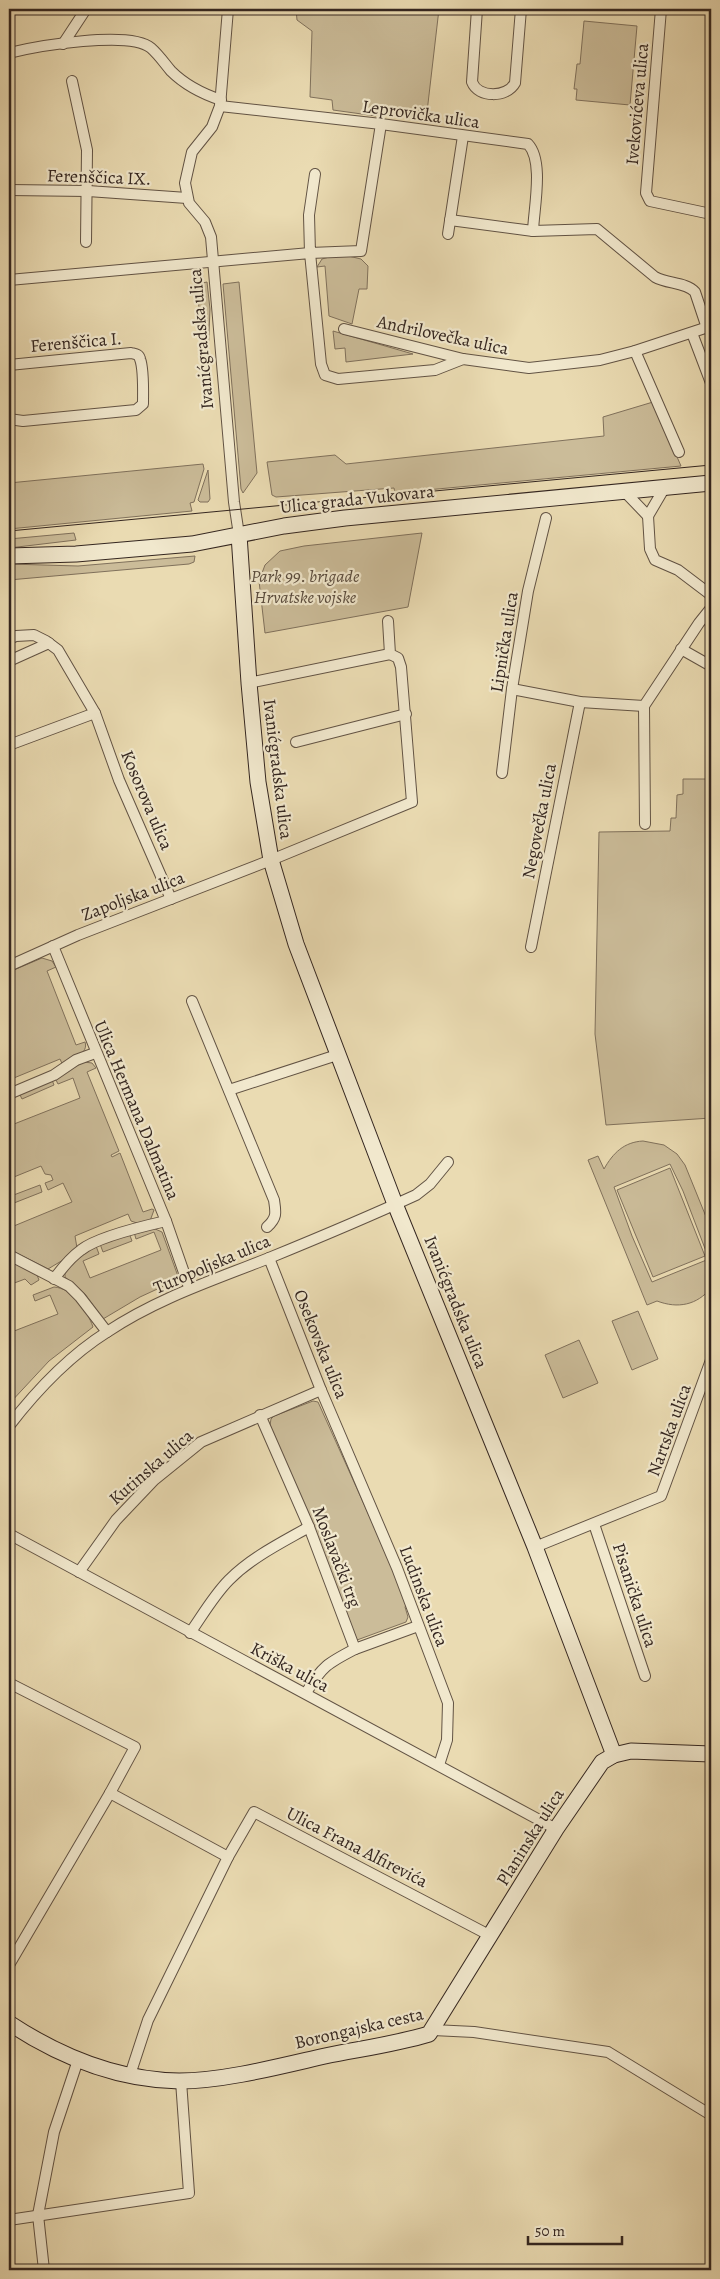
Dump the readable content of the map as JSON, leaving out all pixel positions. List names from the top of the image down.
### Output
{
  "streets": {
    "street": [
      "Ivekovićeva ulica",
      "Leprovička ulica",
      "Ferenščica IX.",
      "Andrilovečka ulica",
      "Ivanićgradska ulica",
      "Ferenščica I.",
      "Ulica grada Vukovara",
      "Lipnička ulica",
      "Kosorova ulica",
      "Negovečka ulica",
      "Zapoljska ulica",
      "Ulica Hermana Dalmatina",
      "Turopoljska ulica",
      "Osekovska ulica",
      "Nartska ulica",
      "Kutinska ulica",
      "Moslavački trg",
      "Pisanička ulica",
      "Ludinska ulica",
      "Kriška ulica",
      "Planinska ulica",
      "Ulica Frana Alfirevića",
      "Borongajska cesta"
    ]
  },
  "crossings": [
    ["Ferenščica IX.", "Ivanićgradska ulica"],
    ["Ivanićgradska ulica", "Ulica grada Vukovara"],
    ["Ivanićgradska ulica", "Zapoljska ulica"],
    ["Ivanićgradska ulica", "Turopoljska ulica"],
    ["Ivanićgradska ulica", "Nartska ulica"],
    ["Ivanićgradska ulica", "Planinska ulica"],
    ["Kosorova ulica", "Zapoljska ulica"],
    ["Zapoljska ulica", "Ulica Hermana Dalmatina"],
    ["Ulica Hermana Dalmatina", "Turopoljska ulica"],
    ["Turopoljska ulica", "Osekovska ulica"],
    ["Osekovska ulica", "Kutinska ulica"],
    ["Osekovska ulica", "Ludinska ulica"],
    ["Nartska ulica", "Pisanička ulica"],
    ["Kutinska ulica", "Moslavački trg"],
    ["Kutinska ulica", "Kriška ulica"],
    ["Ludinska ulica", "Kriška ulica"],
    ["Kriška ulica", "Planinska ulica"],
    ["Planinska ulica", "Ulica Frana Alfirevića"],
    ["Planinska ulica", "Borongajska cesta"],
    ["Ulica Frana Alfirevića", "Borongajska cesta"]
  ],
  "parks": ["Park 99. brigade Hrvatske vojske"],
  "scale_bar": "50 m"
}
